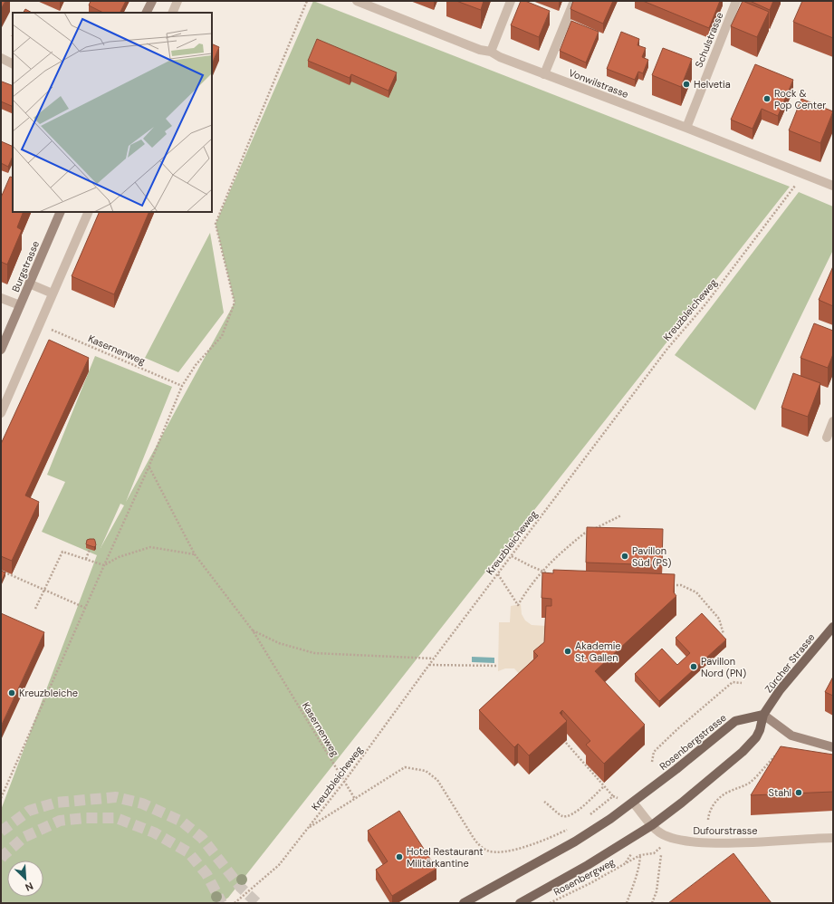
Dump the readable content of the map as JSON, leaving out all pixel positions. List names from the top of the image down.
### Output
{
  "streets": {
    "main road": ["Burgstrasse", "Zürcher Strasse", "Rosenbergstrasse"],
    "street": ["Schulstrasse", "Vonwilstrasse", "Dufourstrasse"],
    "path": ["Kreuzbleicheweg", "Kasernenweg", "Rosenbergweg"]
  },
  "crossings": [
    ["Schulstrasse", "Vonwilstrasse"],
    ["Kreuzbleicheweg", "Kasernenweg"],
    ["Zürcher Strasse", "Rosenbergstrasse"],
    ["Rosenbergstrasse", "Dufourstrasse"]
  ],
  "places": [
    "Helvetia",
    "Rock & Pop Center",
    "Pavillon Süd (PS)",
    "Akademie St. Gallen",
    "Pavillon Nord (PN)",
    "Kreuzbleiche",
    "Stahl",
    "Hotel Restaurant Militärkantine"
  ],
  "north": "bottom right"
}
